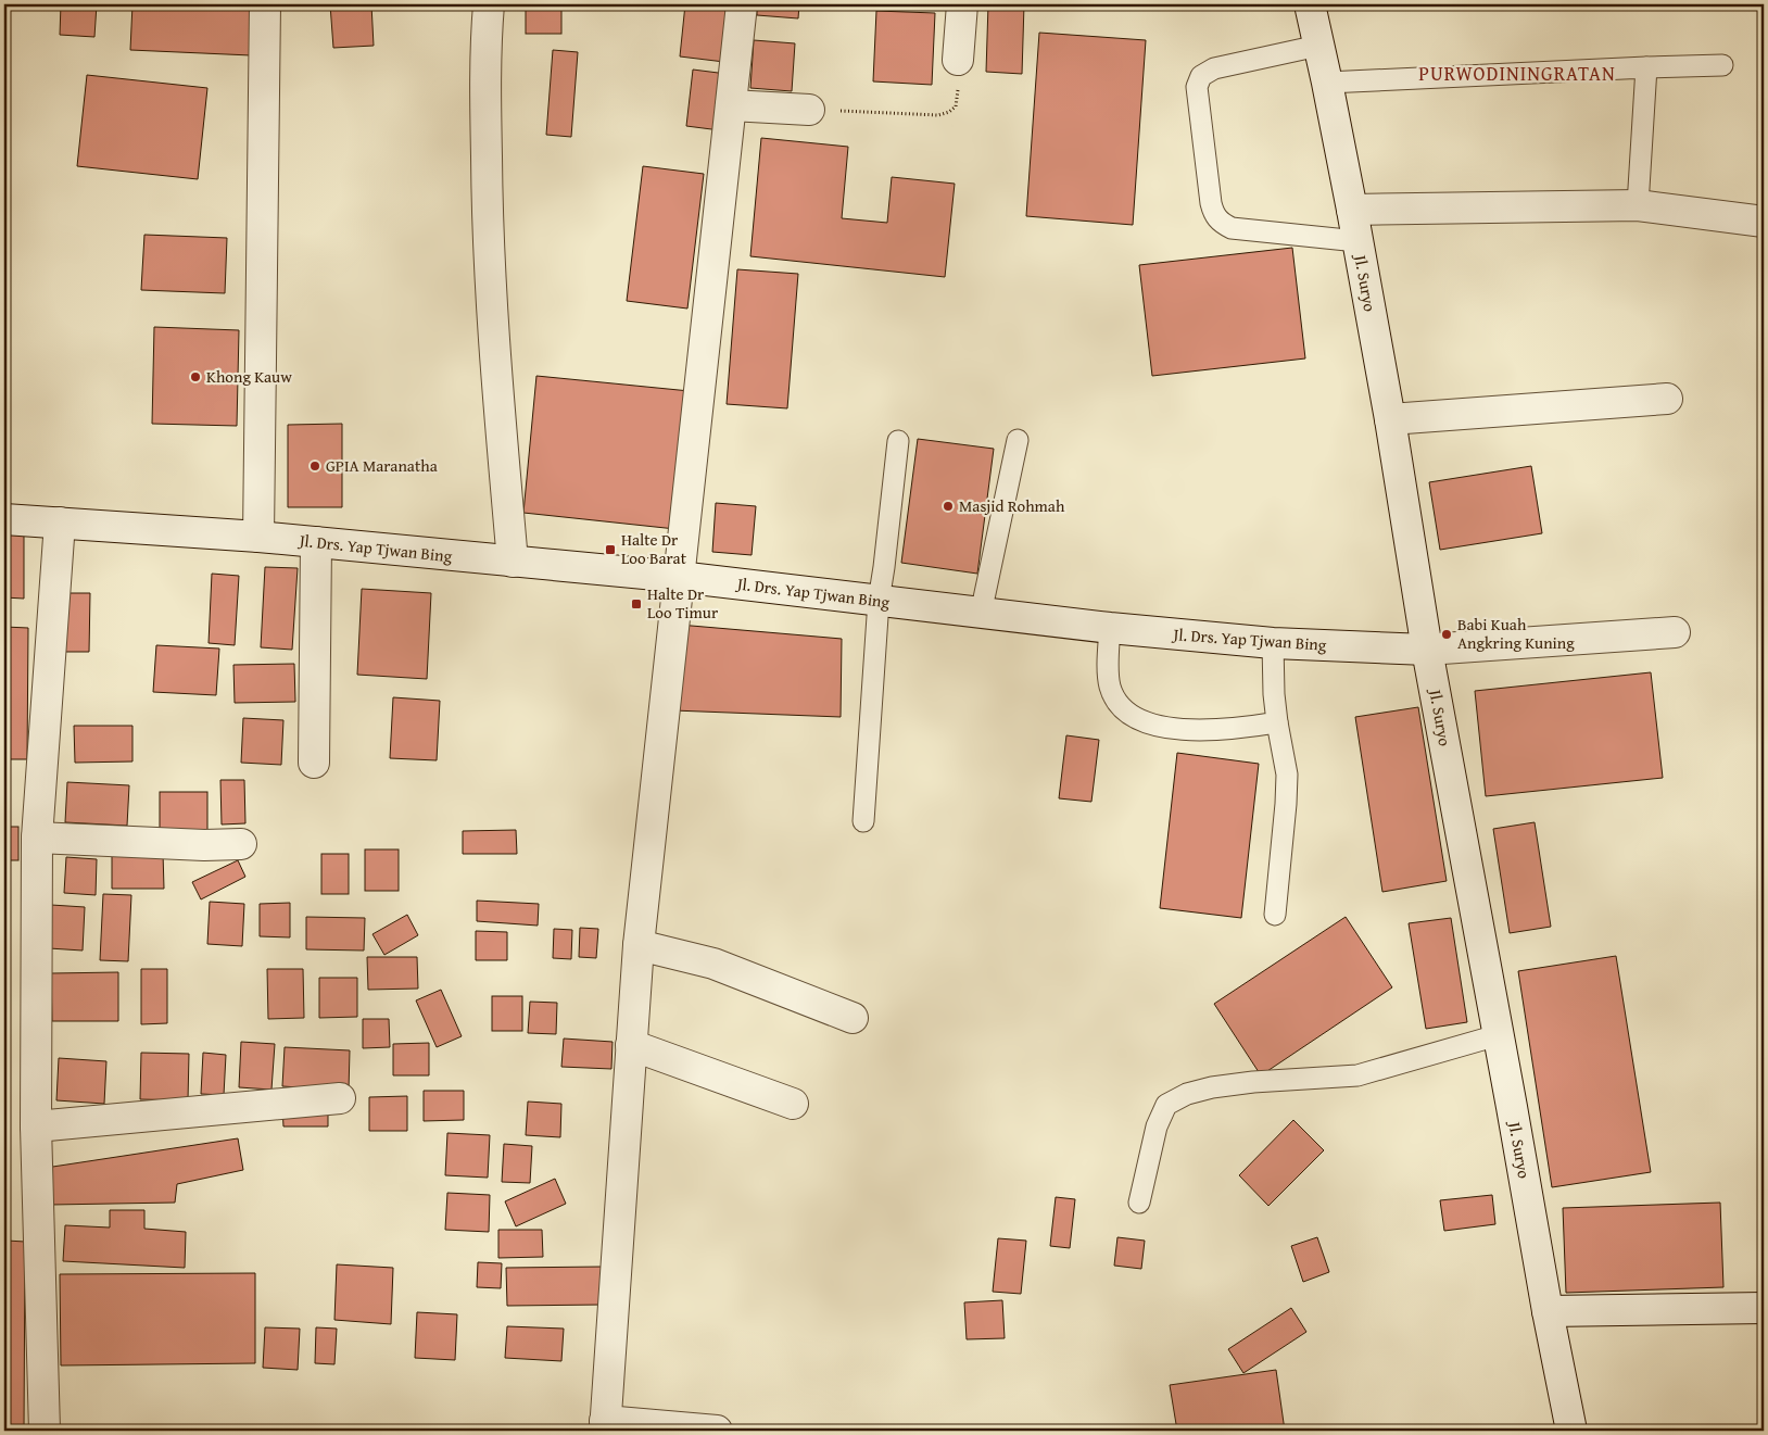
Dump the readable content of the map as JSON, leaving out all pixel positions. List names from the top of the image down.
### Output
{
  "streets": {
    "street": ["Jl. Suryo", "Jl. Drs. Yap Tjwan Bing"]
  },
  "crossings": [
    ["Jl. Suryo", "Jl. Drs. Yap Tjwan Bing"]
  ],
  "districts": ["PURWODININGRATAN"],
  "places": {
    "other": [
      "Khong Kauw",
      "GPIA Maranatha",
      "Masjid Rohmah",
      "Babi Kuah Angkring Kuning"
    ],
    "transit": ["Halte Dr Loo Barat", "Halte Dr Loo Timur"]
  }
}
